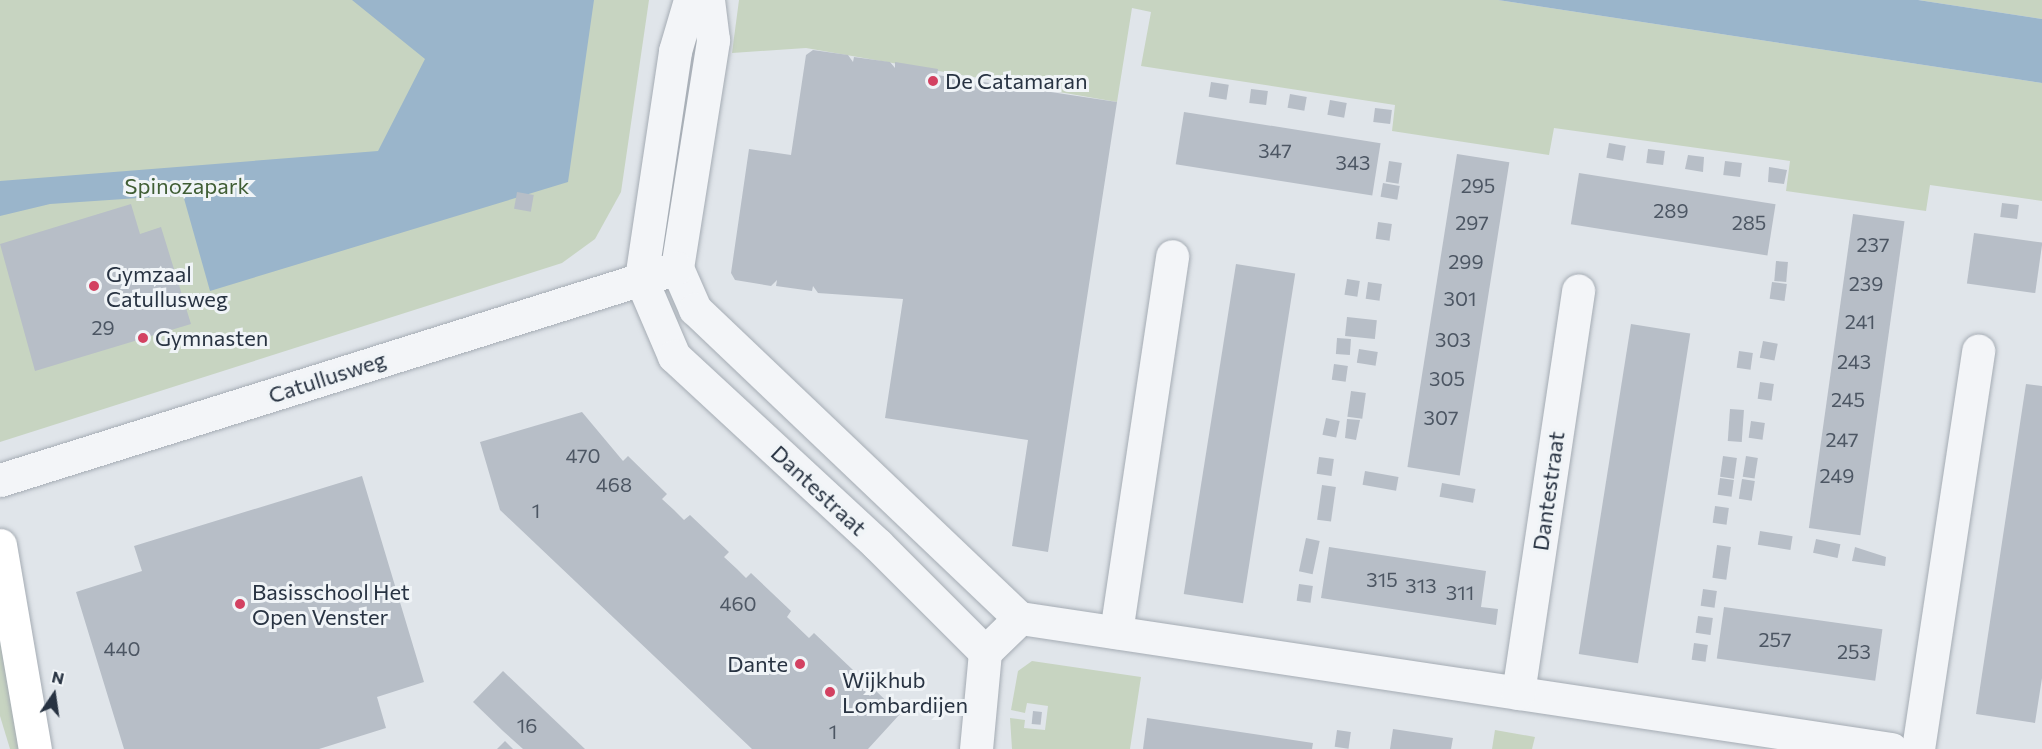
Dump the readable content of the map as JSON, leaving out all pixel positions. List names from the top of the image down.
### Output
{
  "streets": {
    "street": ["Catullusweg", "Dantestraat"]
  },
  "crossings": [
    ["Catullusweg", "Dantestraat"]
  ],
  "parks": ["Spinozapark"],
  "places": [
    "De Catamaran",
    "Gymzaal Catullusweg",
    "Gymnasten",
    "Basisschool Het Open Venster",
    "Dante",
    "Wijkhub Lombardijen"
  ],
  "house_numbers": [
    "347",
    "343",
    "295",
    "289",
    "297",
    "285",
    "237",
    "299",
    "239",
    "301",
    "241",
    "29",
    "303",
    "243",
    "305",
    "245",
    "307",
    "247",
    "470",
    "249",
    "468",
    "1",
    "315",
    "313",
    "311",
    "460",
    "257",
    "440",
    "253",
    "16",
    "1"
  ],
  "north": "top"
}
